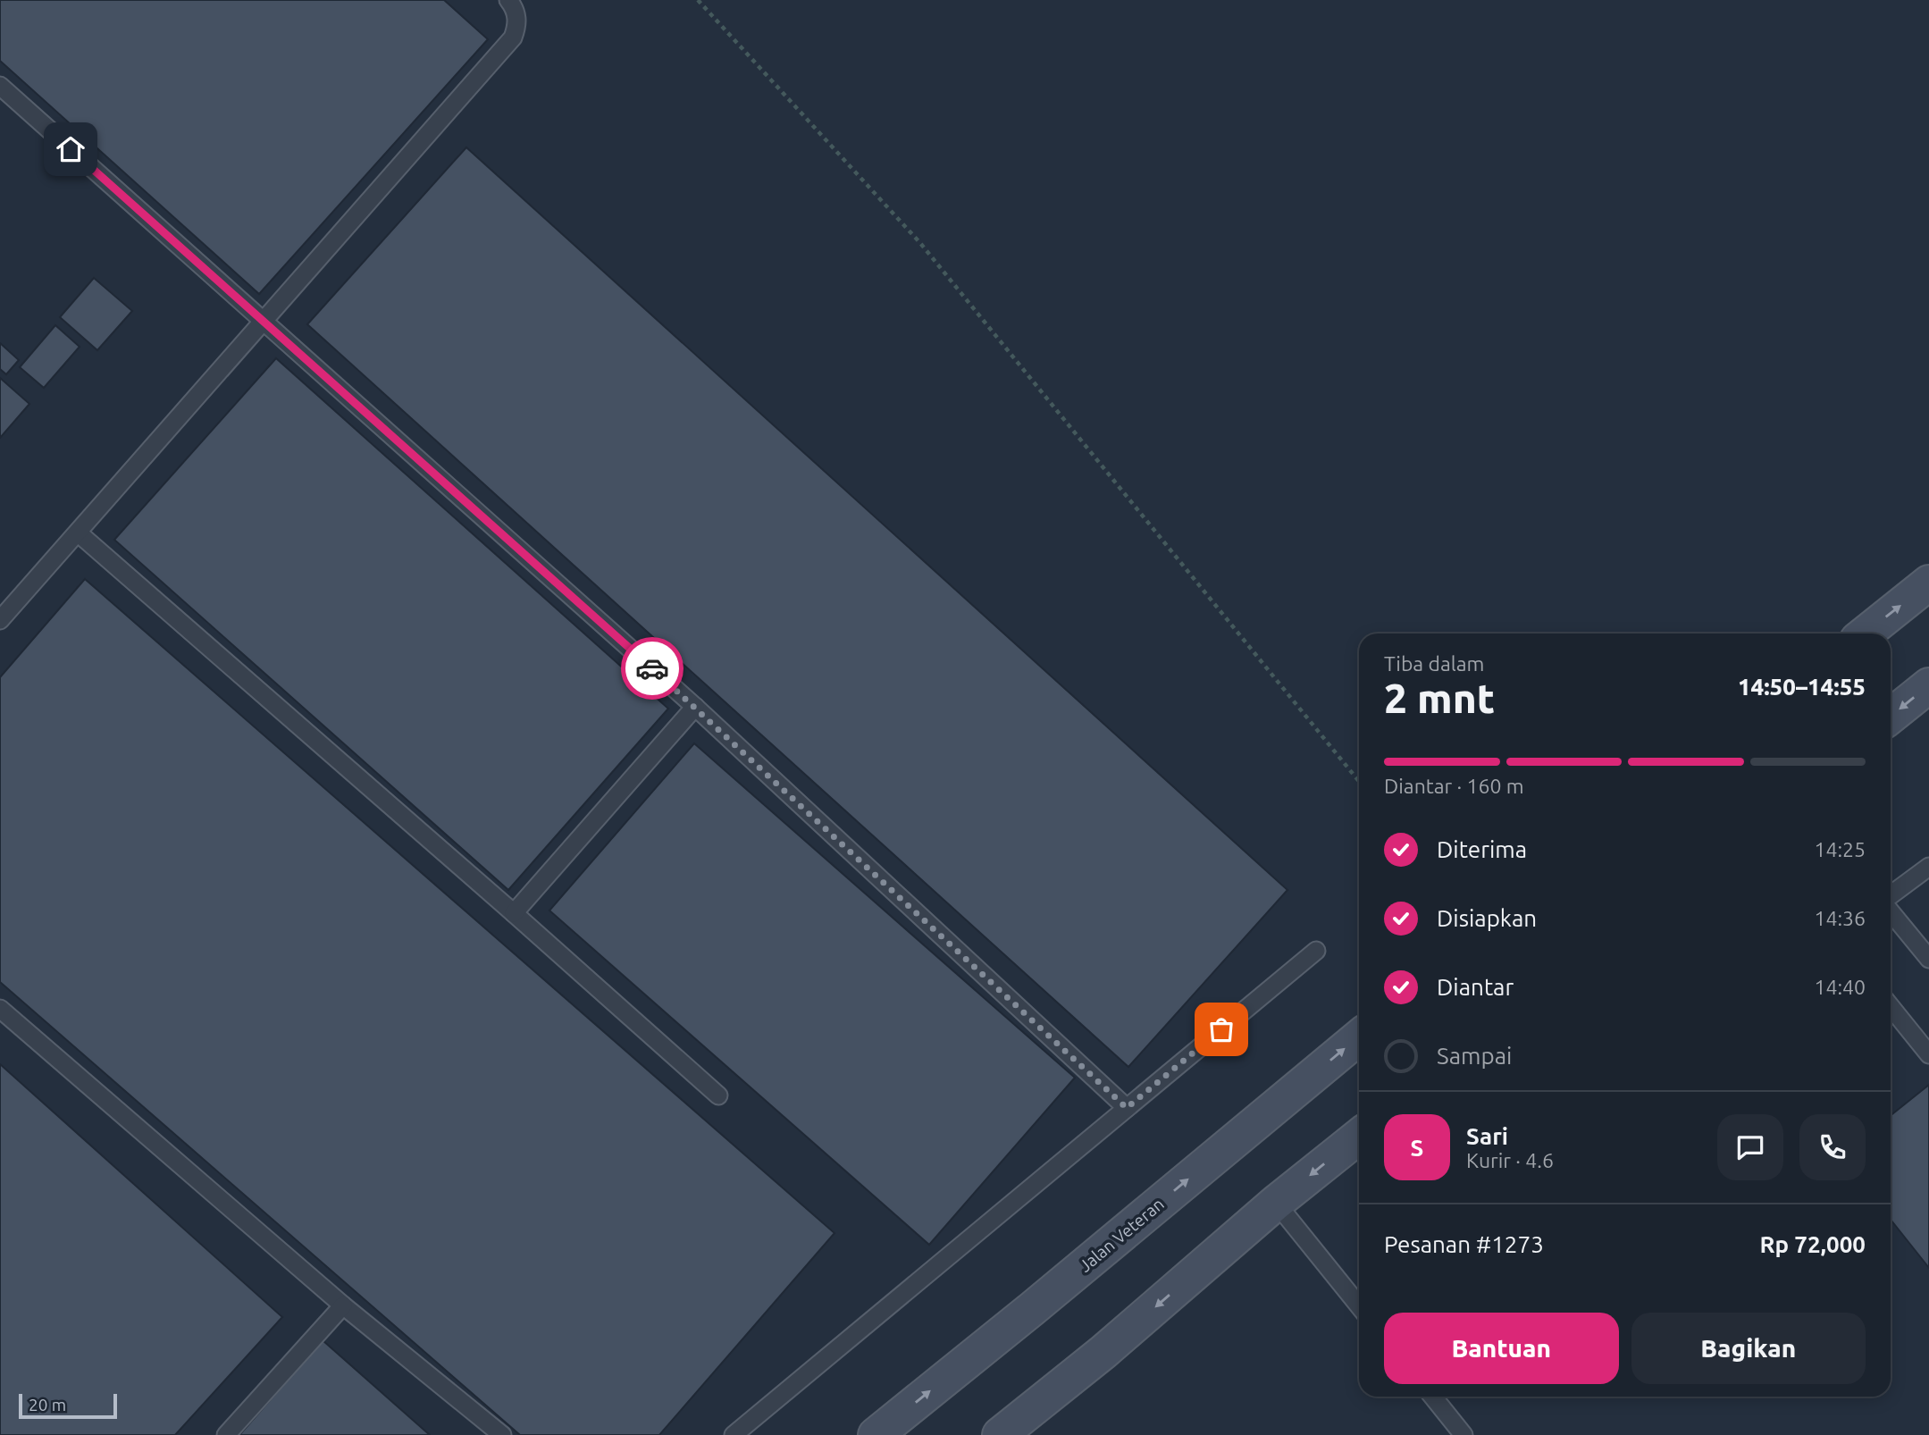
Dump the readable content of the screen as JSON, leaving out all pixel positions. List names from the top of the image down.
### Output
{
  "streets": {
    "main road": ["Jalan Veteran"]
  },
  "scale_bar": "20 m",
  "page": {
    "heading": ["2 mnt", "Tiba dalam", "14:50–14:55"],
    "panel": [
      "Sari",
      "Kurir · 4.6",
      "Pesanan #1273",
      "Rp 72,000"
    ],
    "bar": "Diantar · 160 m",
    "list": [
      ["Diterima", "14:25"],
      ["Disiapkan", "14:36"],
      ["Diantar", "14:40"],
      "Sampai"
    ],
    "round": "S",
    "buttons": ["Bantuan", "Bagikan"],
    "scale": "20 m"
  }
}
